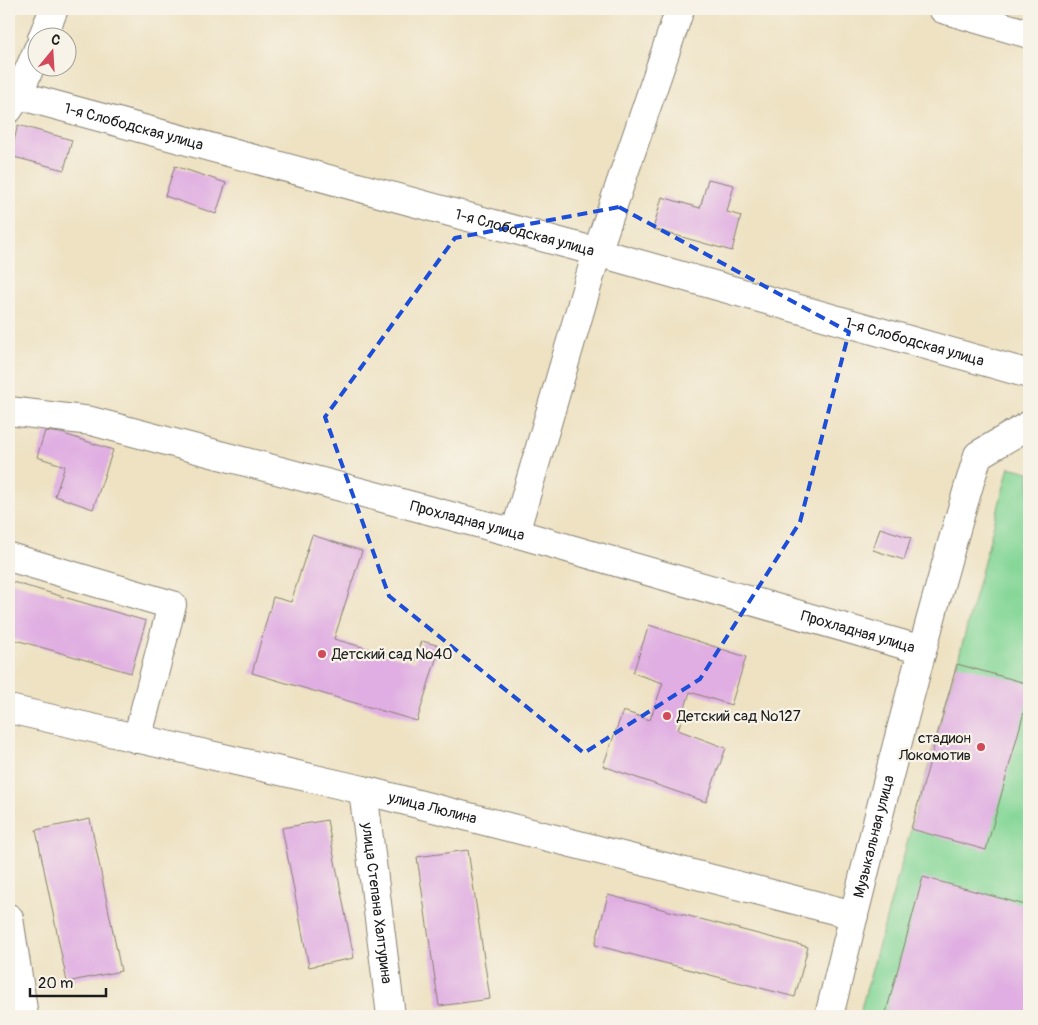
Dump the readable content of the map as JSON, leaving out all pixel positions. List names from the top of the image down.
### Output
{
  "streets": {
    "street": [
      "1-я Слободская улица",
      "Прохладная улица",
      "улица Люлина",
      "Музыкальная улица",
      "улица Степана Халтурина"
    ]
  },
  "crossings": [
    ["Прохладная улица", "Музыкальная улица"],
    ["улица Люлина", "Музыкальная улица"],
    ["улица Люлина", "улица Степана Халтурина"]
  ],
  "places": ["Детский сад №40", "Детский сад №127", "стадион Локомотив"],
  "scale_bar": "20 m",
  "north": "top"
}
